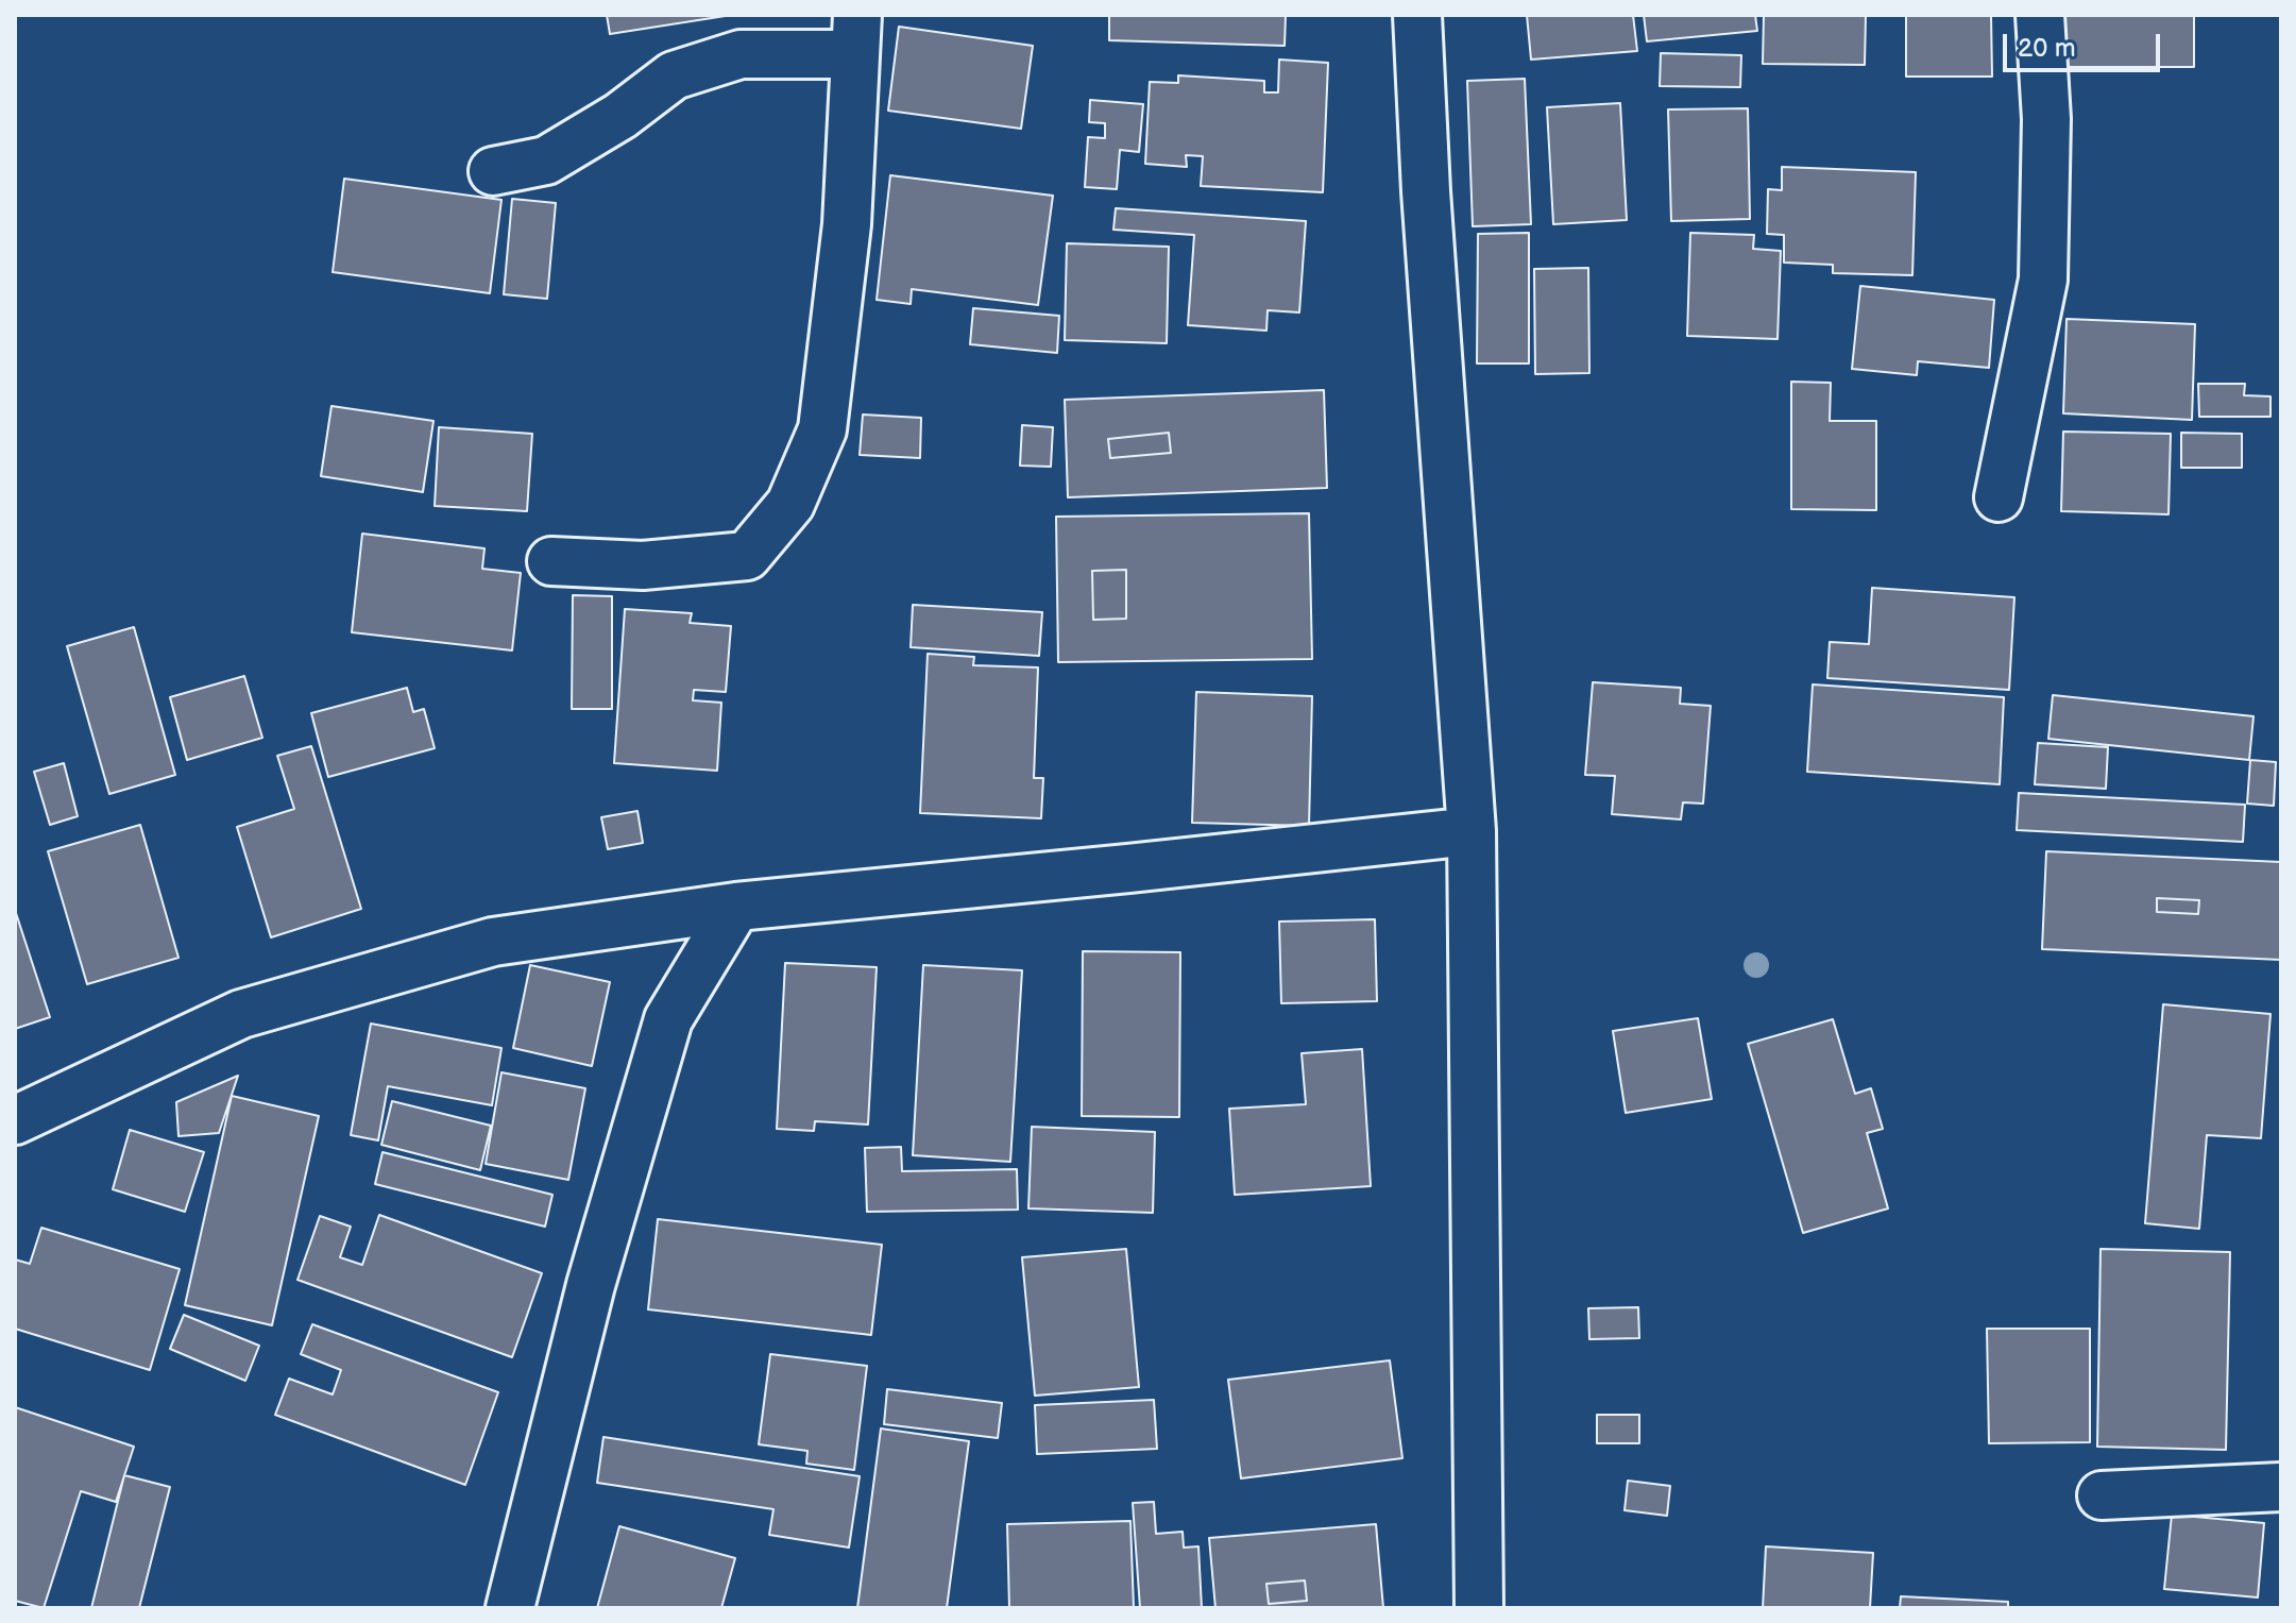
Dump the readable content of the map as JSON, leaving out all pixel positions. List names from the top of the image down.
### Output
{
  "scale_bar": "20 m"
}
